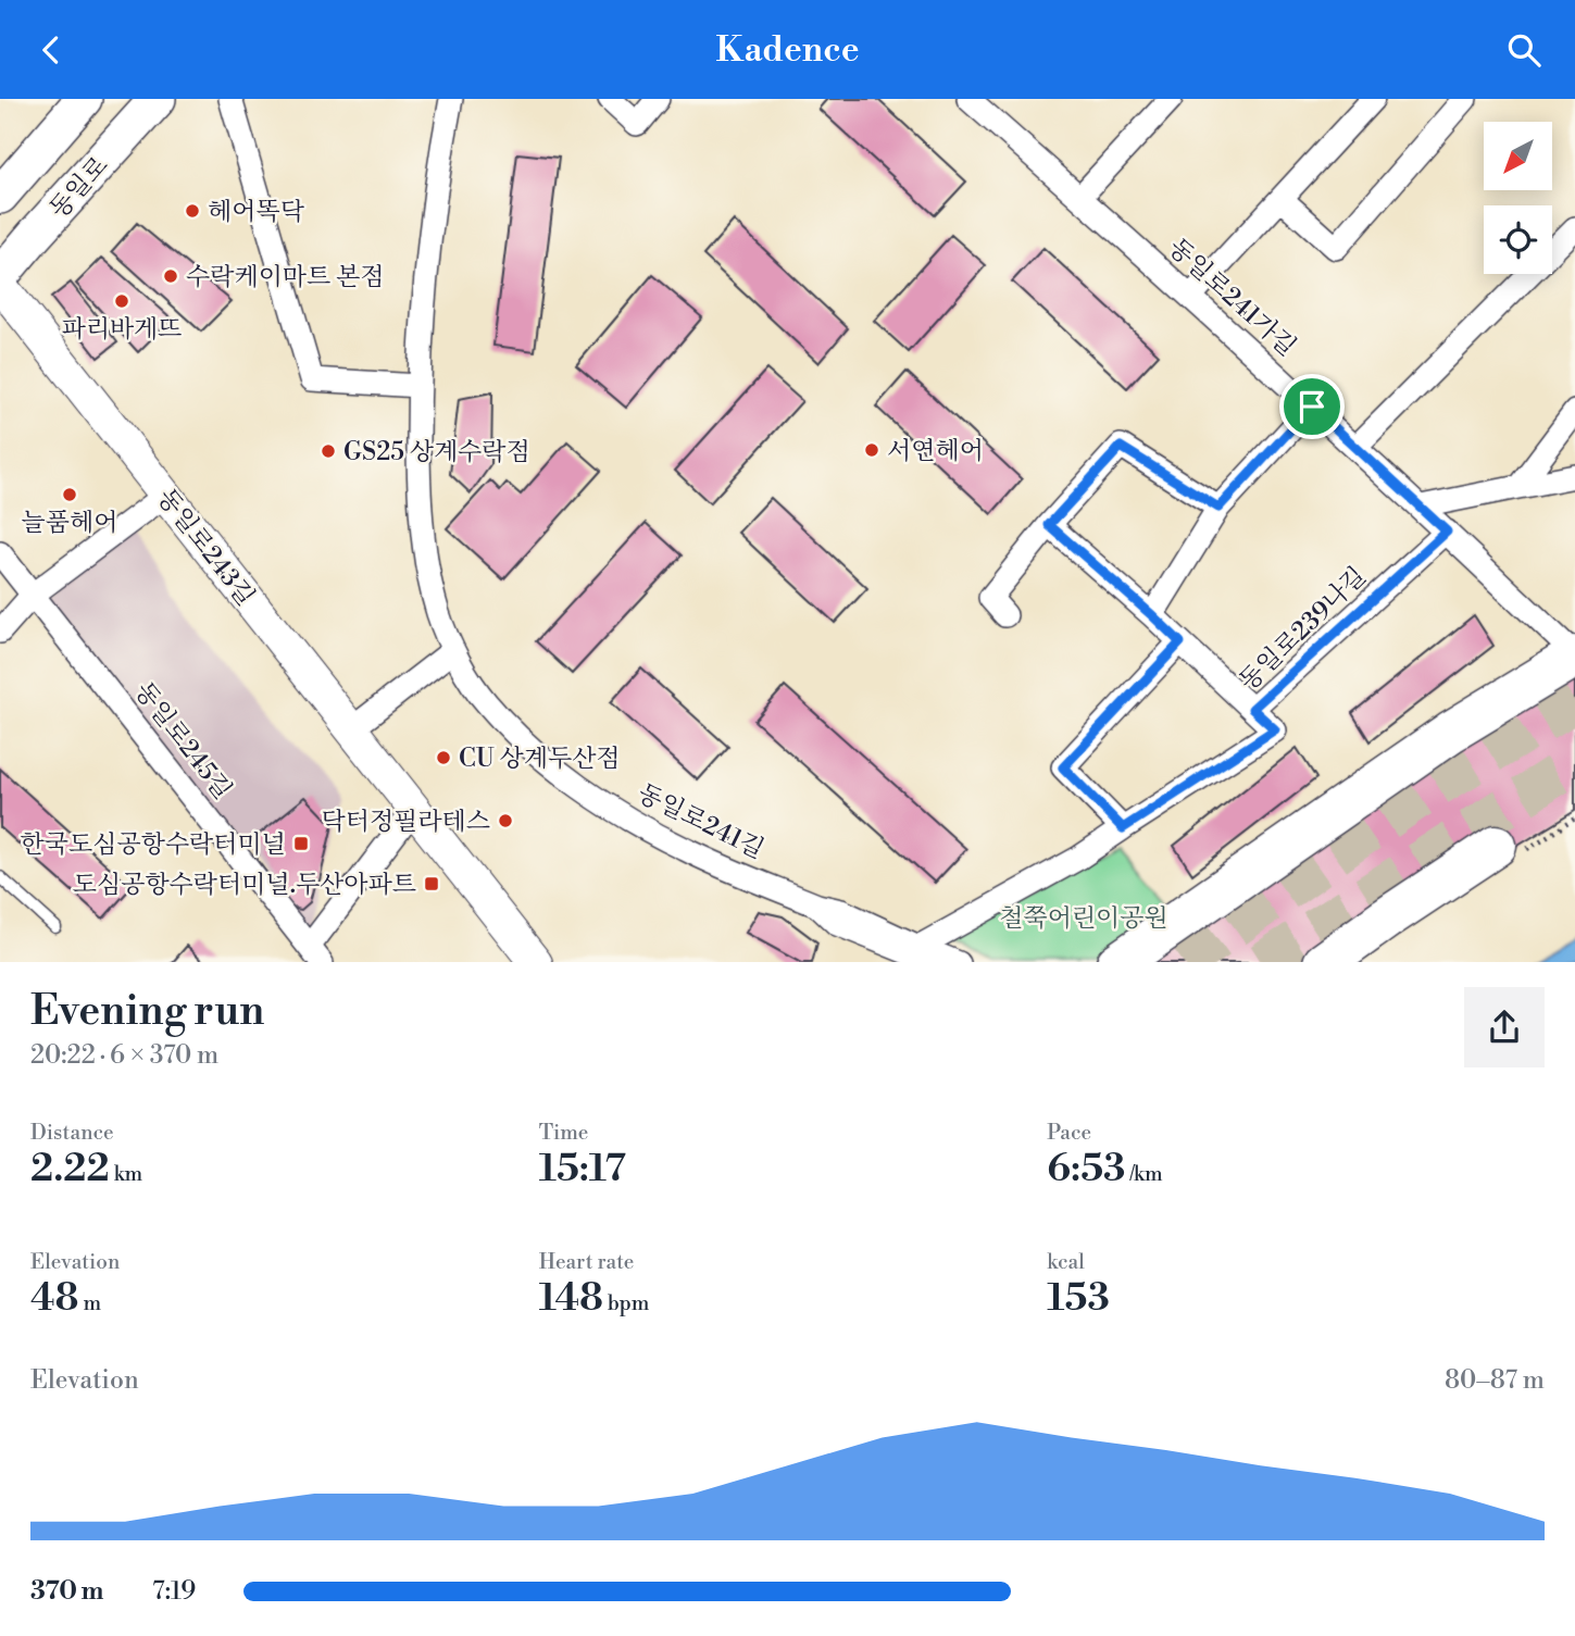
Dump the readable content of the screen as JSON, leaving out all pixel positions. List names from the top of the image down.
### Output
{
  "streets": {
    "main road": ["동일로", "동일로243길"],
    "street": [
      "동일로241가길",
      "동일로239나길",
      "동일로245길",
      "동일로241길"
    ]
  },
  "crossings": [
    ["동일로241가길", "동일로239나길"],
    ["동일로239나길", "동일로241길"]
  ],
  "parks": ["철쭉어린이공원"],
  "places": {
    "other": [
      "헤어똑닥",
      "수락케이마트 본점",
      "파리바게뜨",
      "서연헤어",
      "GS25 상계수락점",
      "늘품헤어",
      "CU 상계두산점",
      "닥터정필라테스"
    ],
    "transit": ["한국도심공항수락터미널", "도심공항수락터미널.두산아파트"]
  },
  "north": "bottom left",
  "page": {
    "header": "Kadence",
    "heading": ["Evening run", "20:22 · 6 × 370 m"],
    "stats": [
      ["Distance", "2.22 km"],
      ["Time", "15:17"],
      ["Pace", "6:53 /km"],
      ["Elevation", "48 m"],
      ["Heart rate", "148 bpm"],
      ["kcal", "153"]
    ],
    "chart": ["Elevation", "80–87 m"],
    "list": [
      {
        "name": "370 m",
        "note": "7:19"
      }
    ]
  }
}
